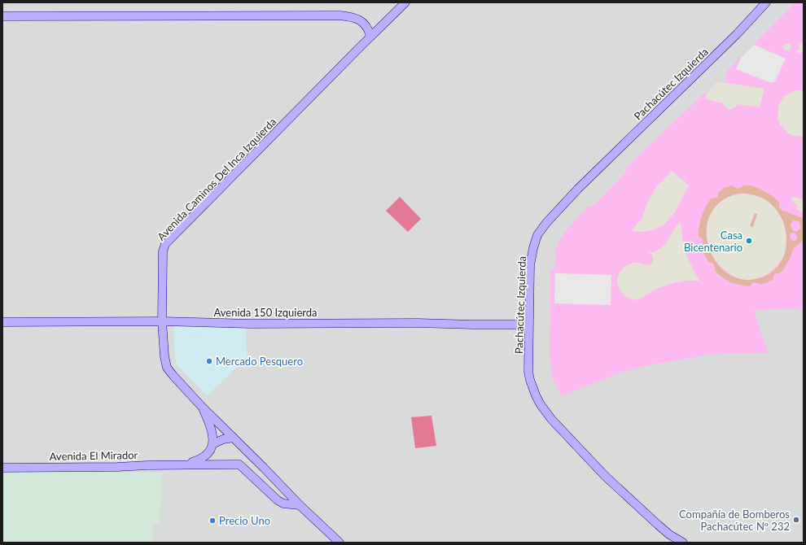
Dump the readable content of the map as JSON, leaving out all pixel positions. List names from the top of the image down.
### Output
{
  "streets": {
    "street": [
      "Pachacútec Izquierda",
      "Avenida Caminos Del Inca Izquierda",
      "Avenida 150 Izquierda",
      "Avenida El Mirador"
    ]
  },
  "crossings": [
    ["Pachacútec Izquierda", "Avenida 150 Izquierda"],
    ["Avenida Caminos Del Inca Izquierda", "Avenida 150 Izquierda"],
    ["Avenida Caminos Del Inca Izquierda", "Avenida El Mirador"]
  ],
  "places": [
    "Casa Bicentenario",
    "Mercado Pesquero",
    "Compañía de Bomberos Pachacútec Nº 232",
    "Precio Uno"
  ]
}
